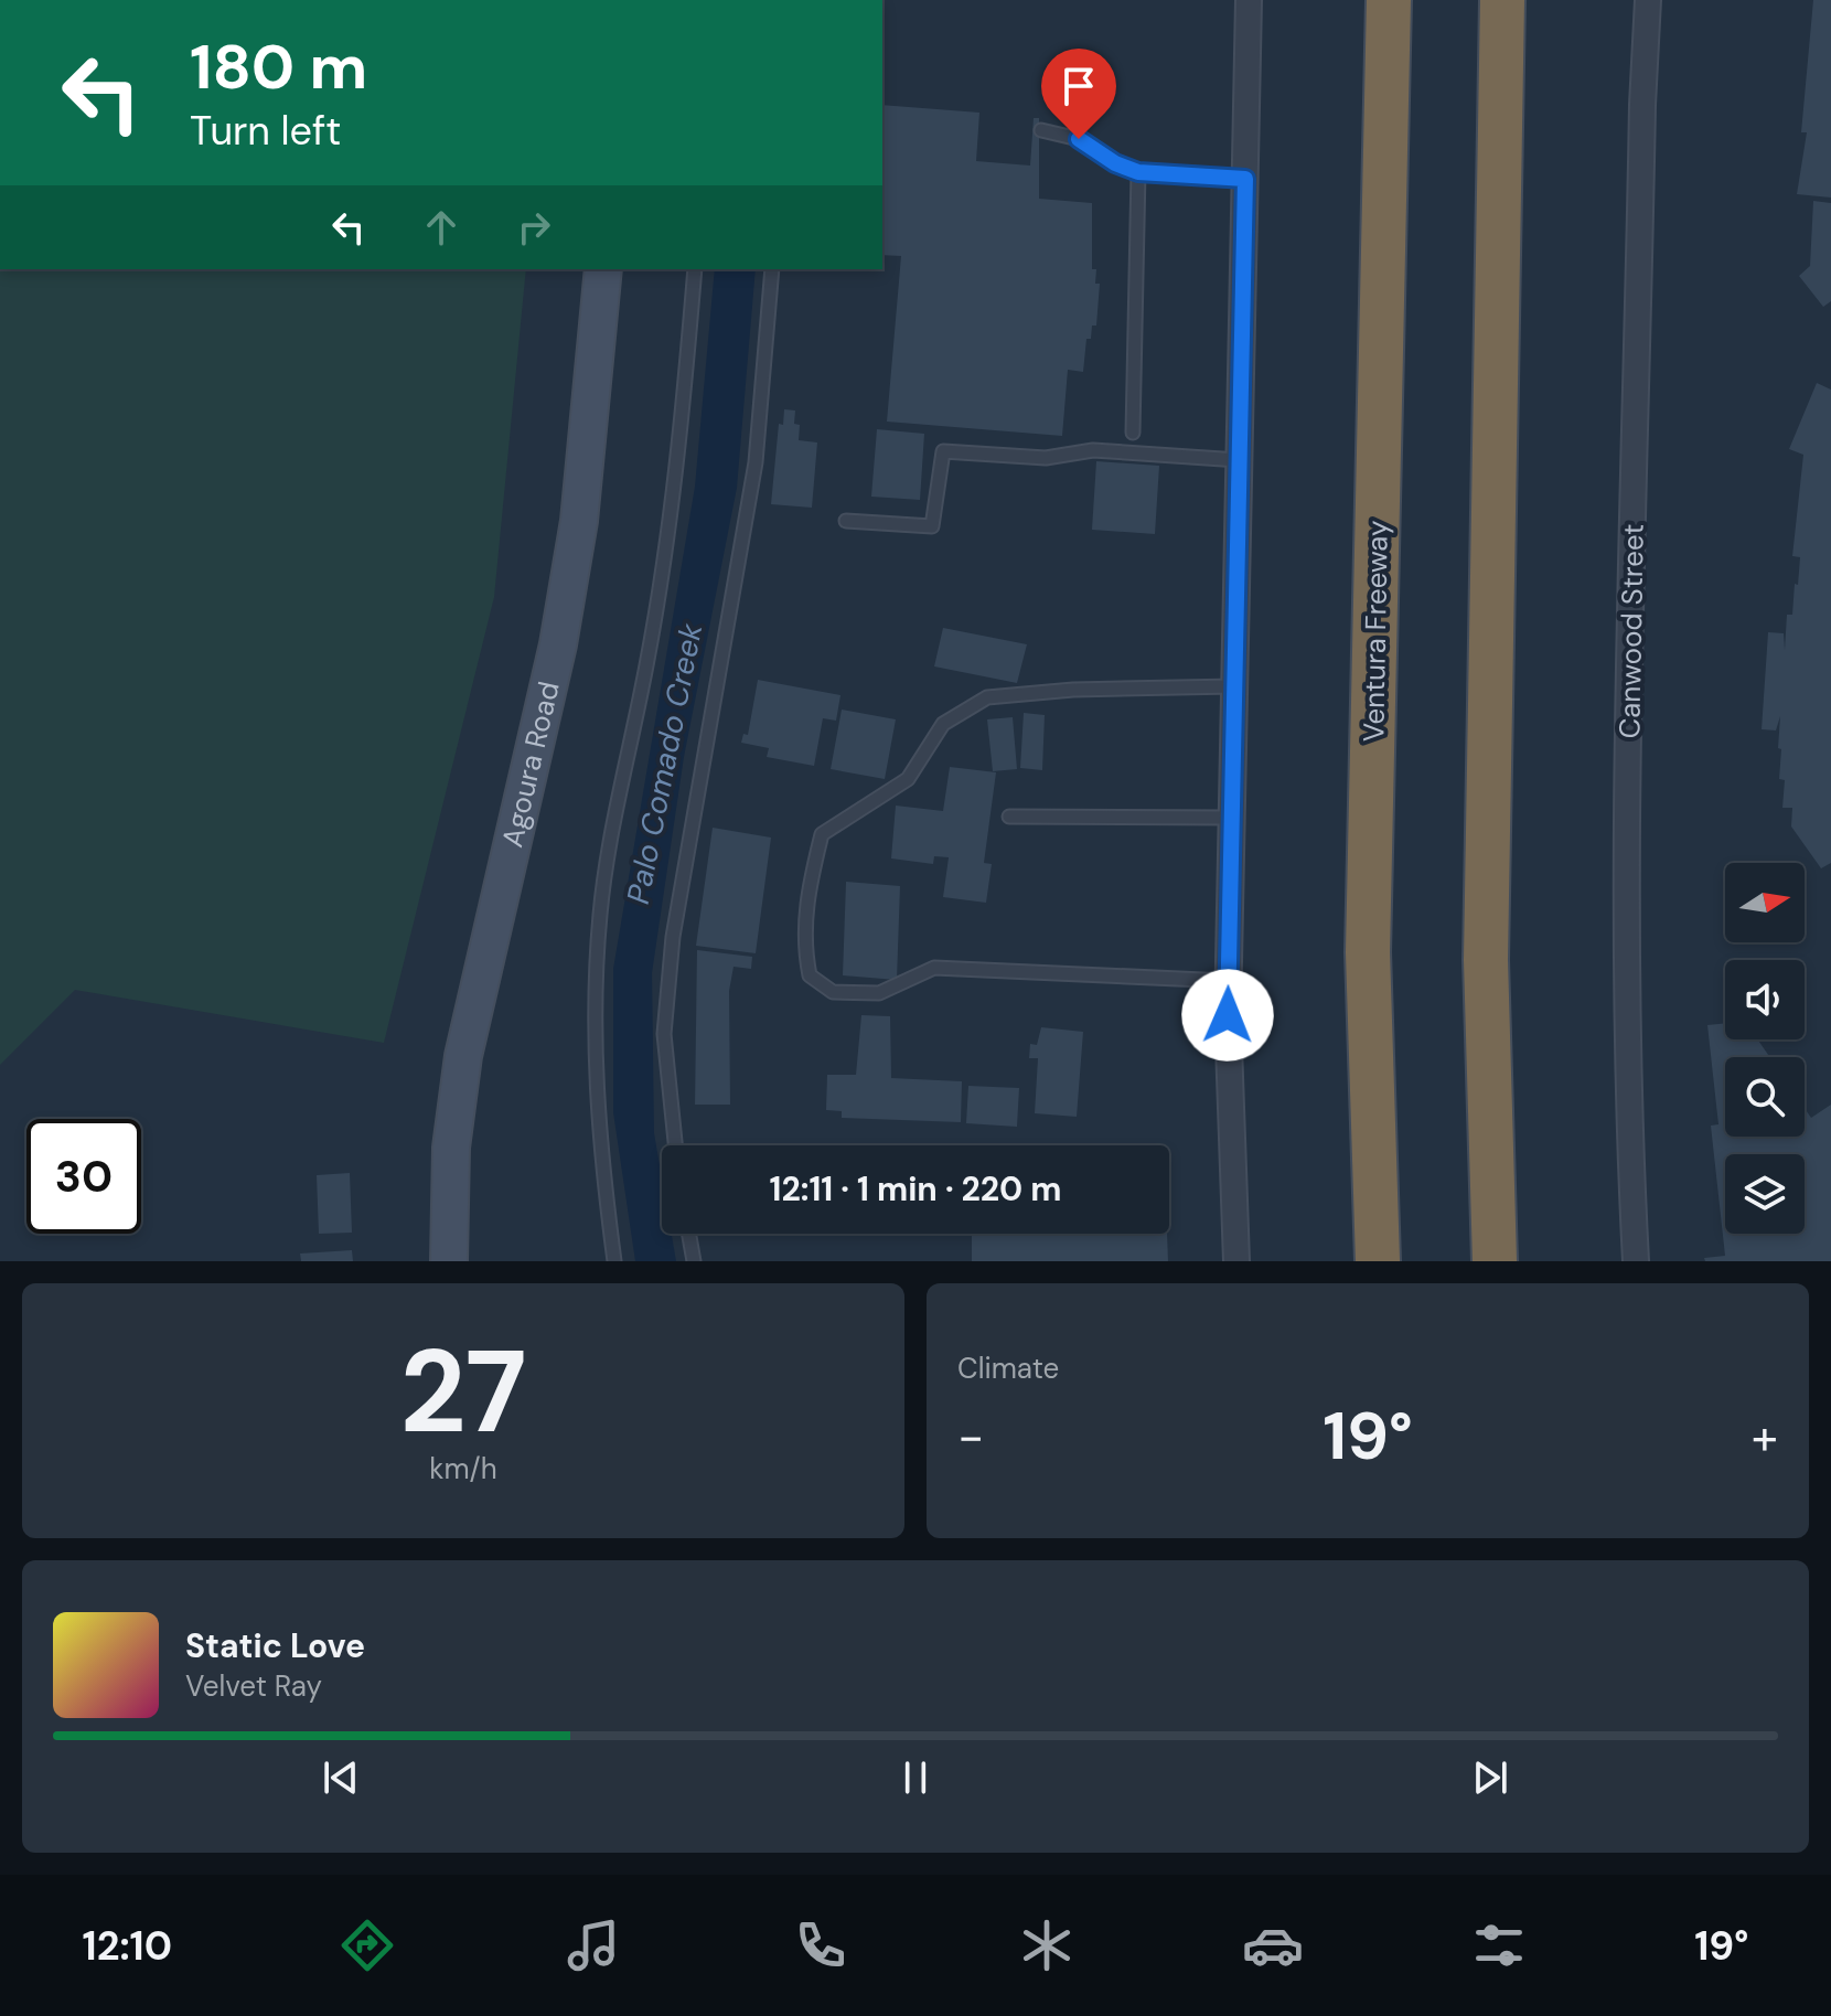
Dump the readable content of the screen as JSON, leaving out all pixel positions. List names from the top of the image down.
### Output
{
  "streets": {
    "highway": ["Ventura Freeway"],
    "main road": ["Agoura Road"],
    "street": ["Canwood Street"]
  },
  "water": ["Palo Comado Creek"],
  "north": "right",
  "page": {
    "turn": ["180 m", "Turn left"],
    "limit": "30",
    "trip": "12:11 · 1 min · 220 m",
    "tile": [
      ["27", "km/h"],
      "Climate"
    ],
    "heat": ["−", "19°", "+"],
    "song": ["Static Love", "Velvet Ray"],
    "tabs": ["12:10", "19°"]
  }
}
